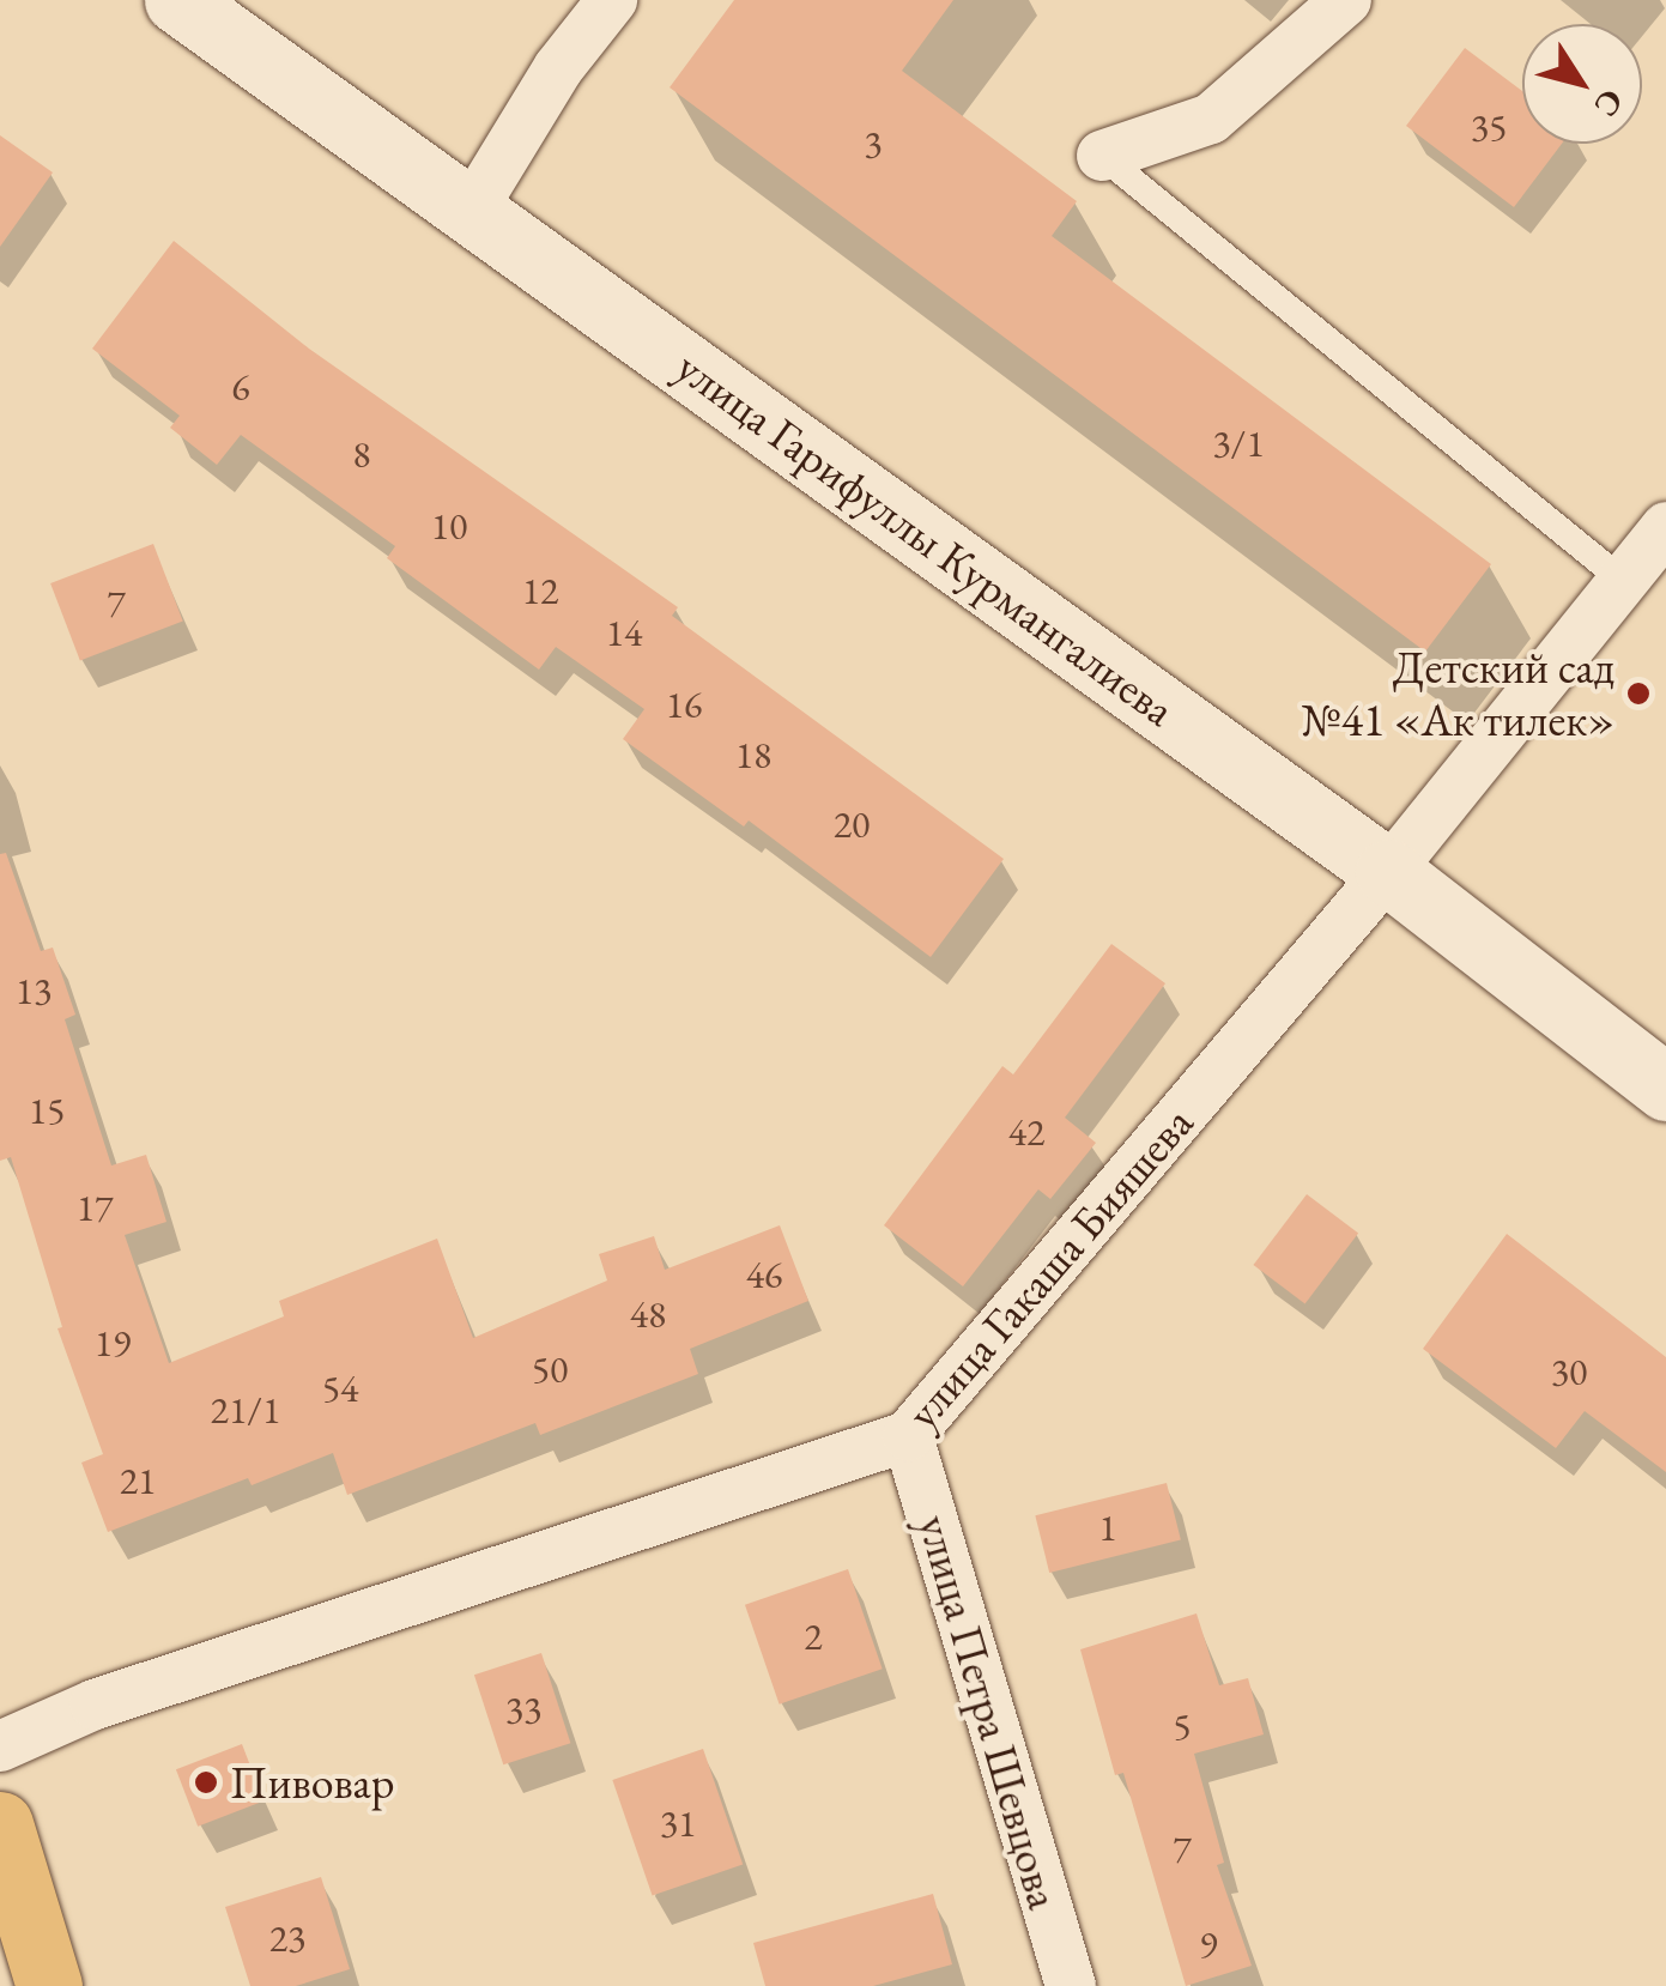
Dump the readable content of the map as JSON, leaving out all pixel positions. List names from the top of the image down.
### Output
{
  "streets": {
    "street": ["улица Гарифуллы Курмангалиева", "улица Гакаша Бияшева", "улица Петра Шевцова"]
  },
  "crossings": [
    ["улица Гарифуллы Курмангалиева", "улица Гакаша Бияшева"],
    ["улица Гакаша Бияшева", "улица Петра Шевцова"]
  ],
  "places": ["Детский сад №41 «Ак тилек»", "Пивовар"],
  "house_numbers": [
    "35",
    "3",
    "6",
    "3/1",
    "8",
    "10",
    "12",
    "7",
    "14",
    "16",
    "18",
    "20",
    "13",
    "15",
    "42",
    "17",
    "46",
    "48",
    "19",
    "50",
    "30",
    "54",
    "21/1",
    "21",
    "1",
    "2",
    "33",
    "5",
    "31",
    "7",
    "23",
    "9"
  ],
  "north": "bottom right"
}
